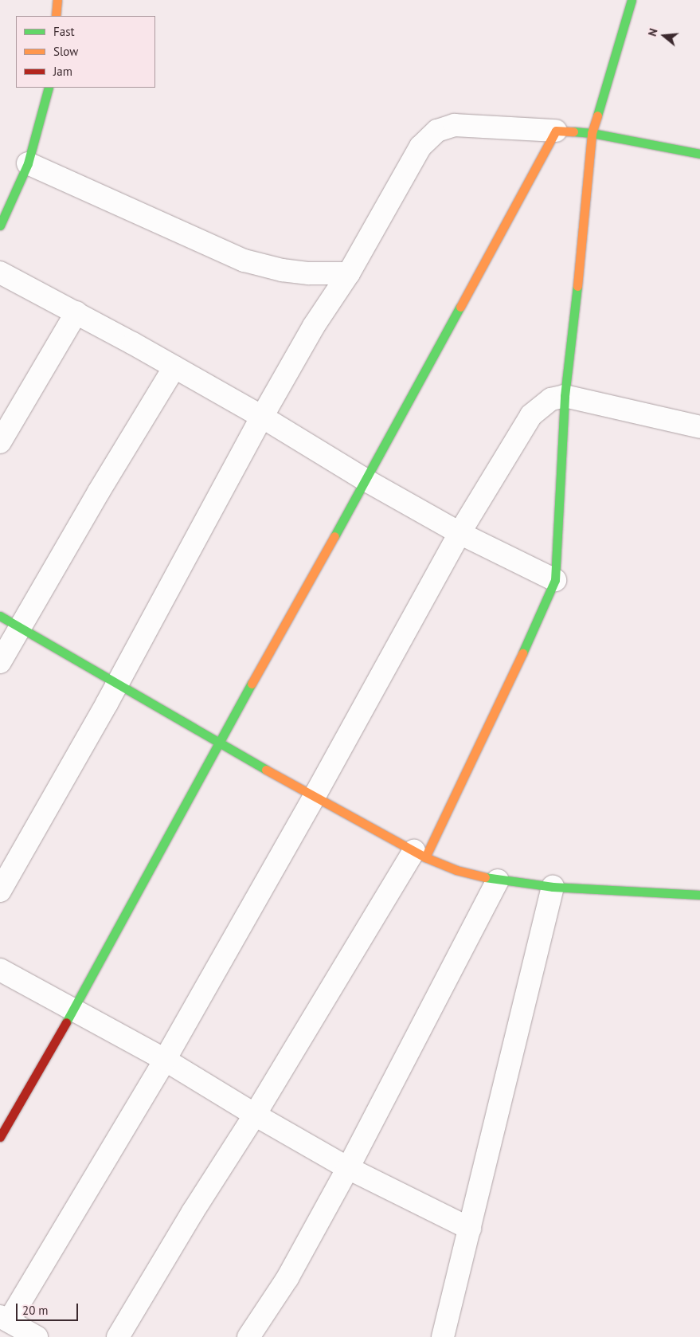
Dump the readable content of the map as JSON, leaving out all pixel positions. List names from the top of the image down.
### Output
{
  "legend": ["Fast", "Slow", "Jam"],
  "scale_bar": "20 m",
  "north": "left"
}
